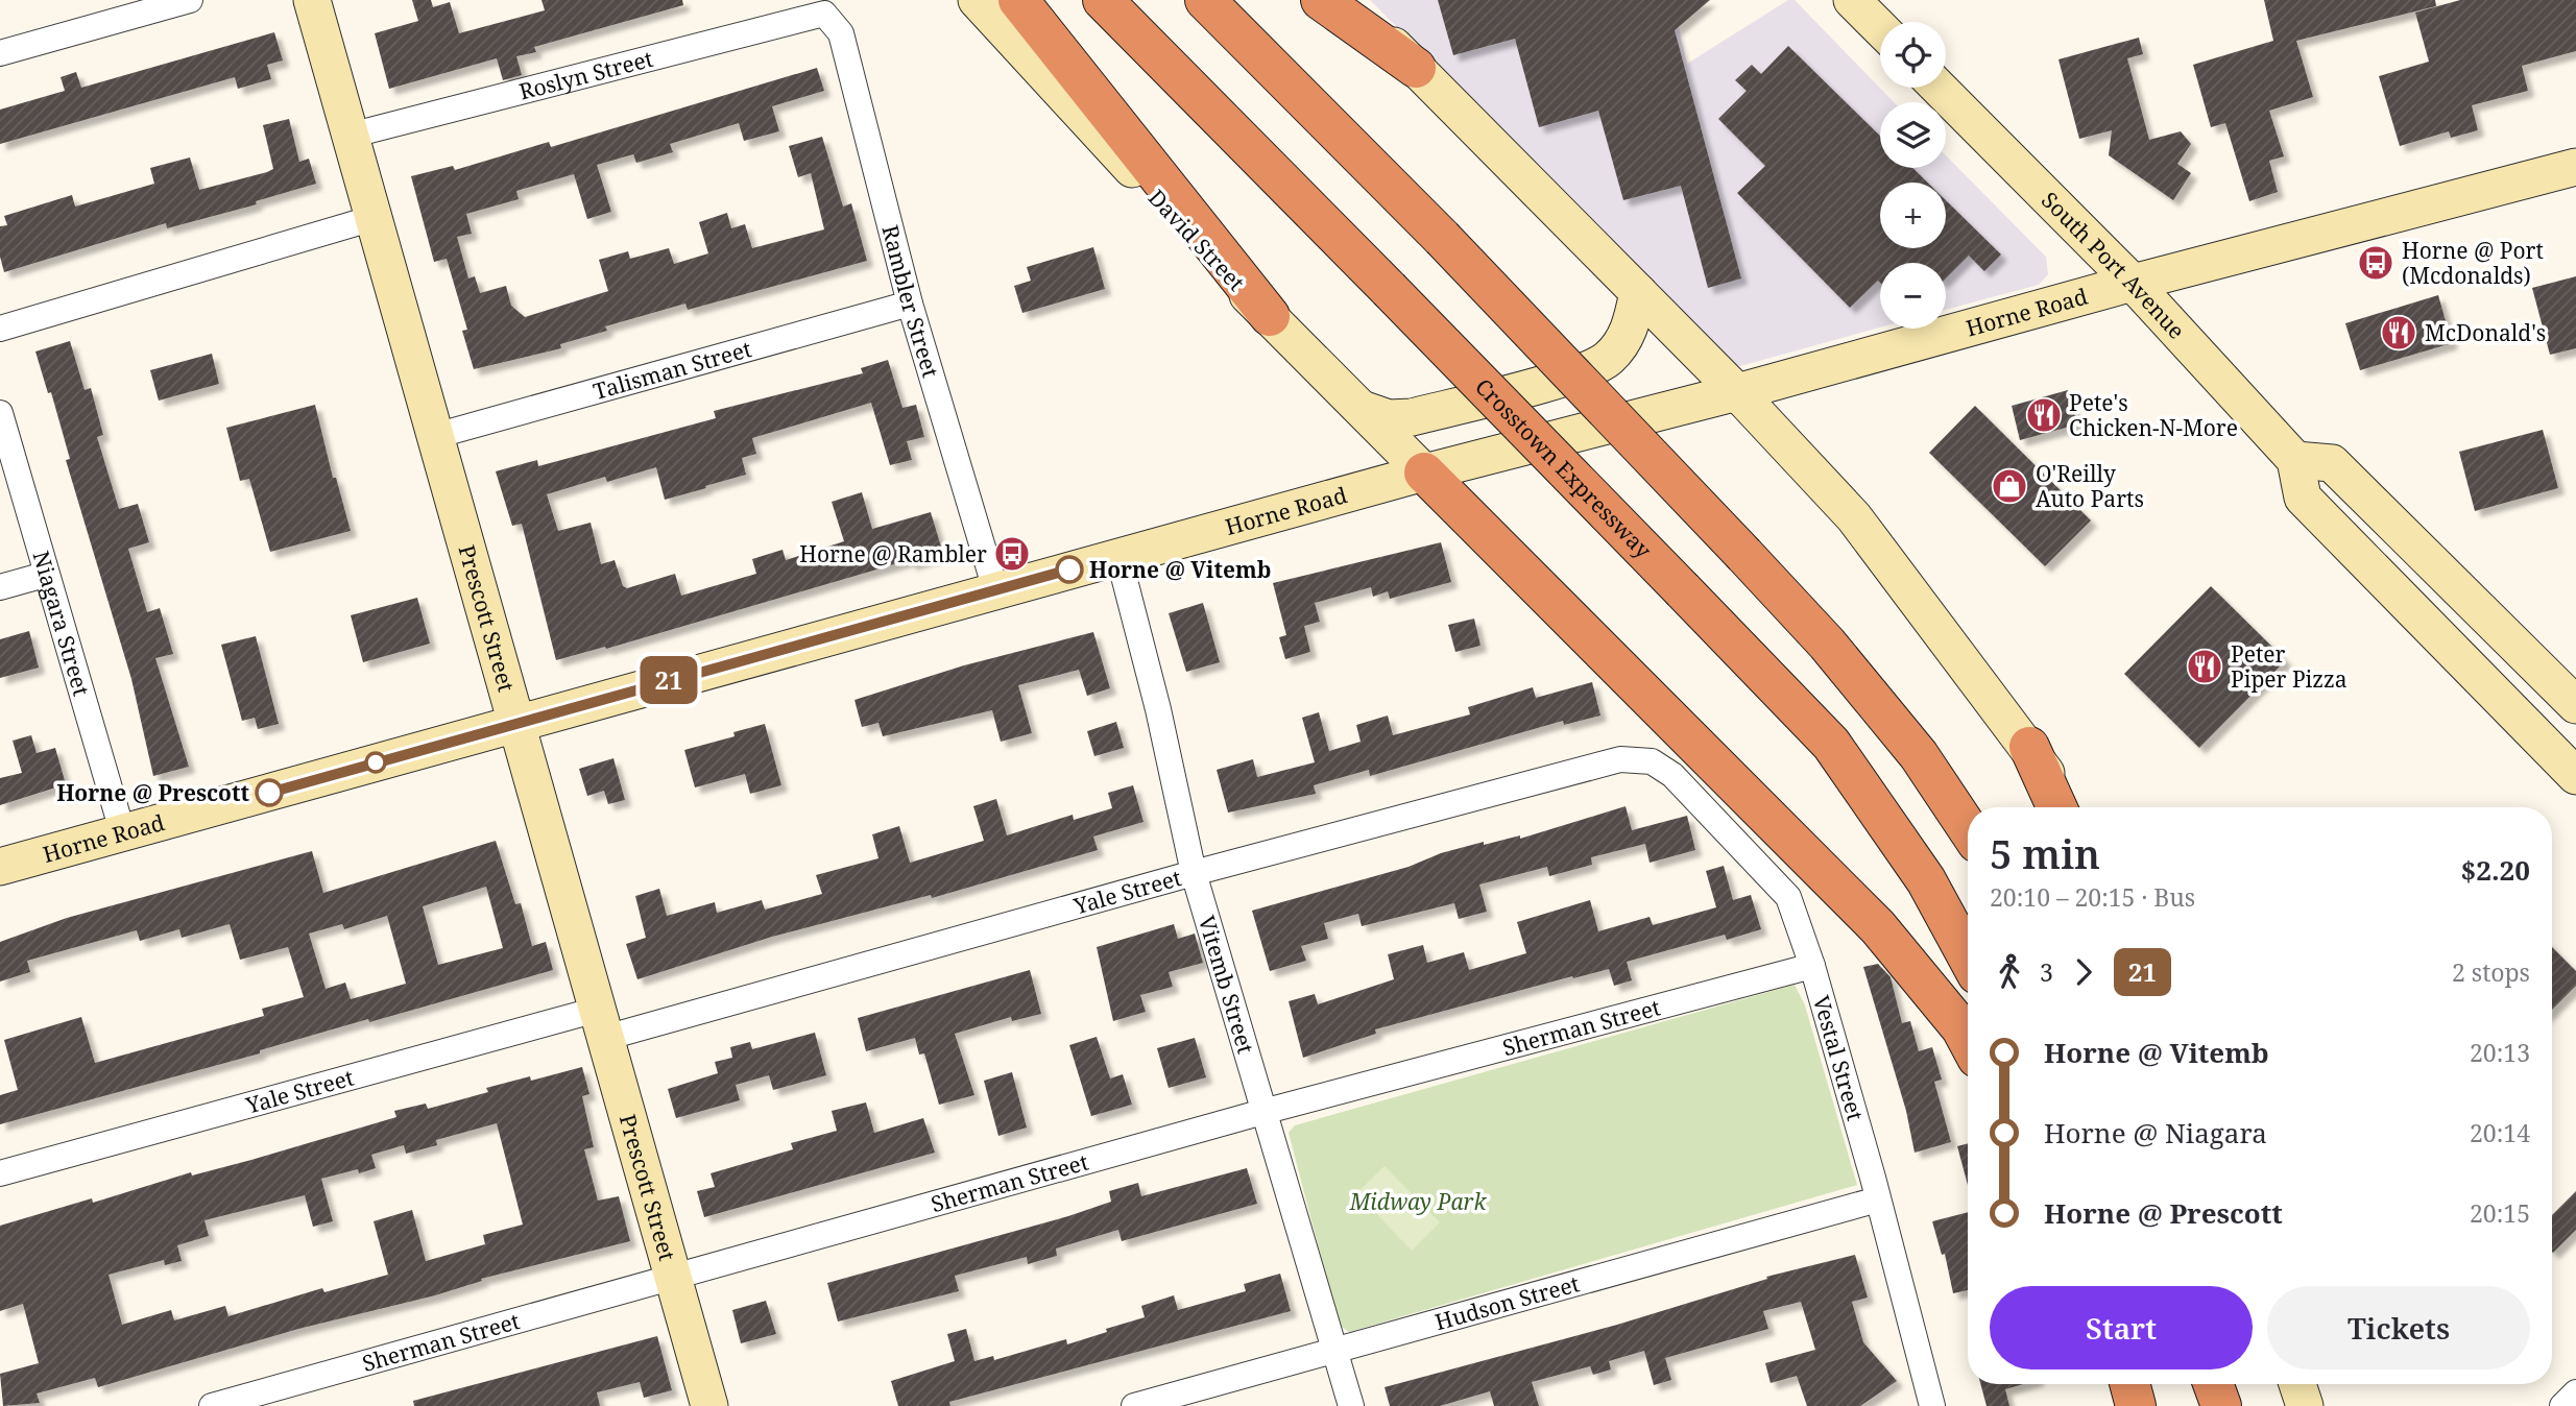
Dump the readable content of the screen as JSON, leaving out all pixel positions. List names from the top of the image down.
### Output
{
  "streets": {
    "highway": ["Crosstown Expressway"],
    "main road": [
      "David Street",
      "South Port Avenue",
      "Horne Road",
      "Prescott Street"
    ],
    "street": [
      "Roslyn Street",
      "Rambler Street",
      "Talisman Street",
      "Niagara Street",
      "Yale Street",
      "Vitemb Street",
      "Sherman Street",
      "Vestal Street",
      "Hudson Street"
    ]
  },
  "crossings": [
    ["Roslyn Street", "Rambler Street"],
    ["Roslyn Street", "Prescott Street"],
    ["David Street", "Horne Road"],
    ["South Port Avenue", "Horne Road"],
    ["Rambler Street", "Horne Road"],
    ["Rambler Street", "Talisman Street"],
    ["Horne Road", "Prescott Street"],
    ["Horne Road", "Niagara Street"],
    ["Horne Road", "Vitemb Street"],
    ["Talisman Street", "Prescott Street"],
    ["Prescott Street", "Yale Street"],
    ["Prescott Street", "Sherman Street"],
    ["Yale Street", "Vitemb Street"],
    ["Yale Street", "Vestal Street"],
    ["Vitemb Street", "Sherman Street"],
    ["Vitemb Street", "Hudson Street"],
    ["Sherman Street", "Vestal Street"],
    ["Vestal Street", "Hudson Street"]
  ],
  "parks": ["Midway Park"],
  "places": {
    "bus stop": ["Horne @ Port (Mcdonalds)", "Horne @ Rambler"],
    "restaurant": ["McDonald's", "Pete's Chicken-N-More", "Peter Piper Pizza"],
    "shop": ["O'Reilly Auto Parts"],
    "other": ["Horne @ Vitemb", "Horne @ Prescott"]
  },
  "lines": ["bus line 21"],
  "page": {
    "on_map": "21",
    "map_buttons": ["+", "−"],
    "heading": ["5 min", "20:10 – 20:15 · Bus", "$2.20"],
    "legs": ["3", "21", "2 stops"],
    "list": [
      {
        "name": "Horne @ Vitemb",
        "value": "20:13"
      },
      {
        "name": "Horne @ Niagara",
        "value": "20:14"
      },
      {
        "name": "Horne @ Prescott",
        "value": "20:15"
      }
    ],
    "buttons": ["Start", "Tickets"]
  }
}
